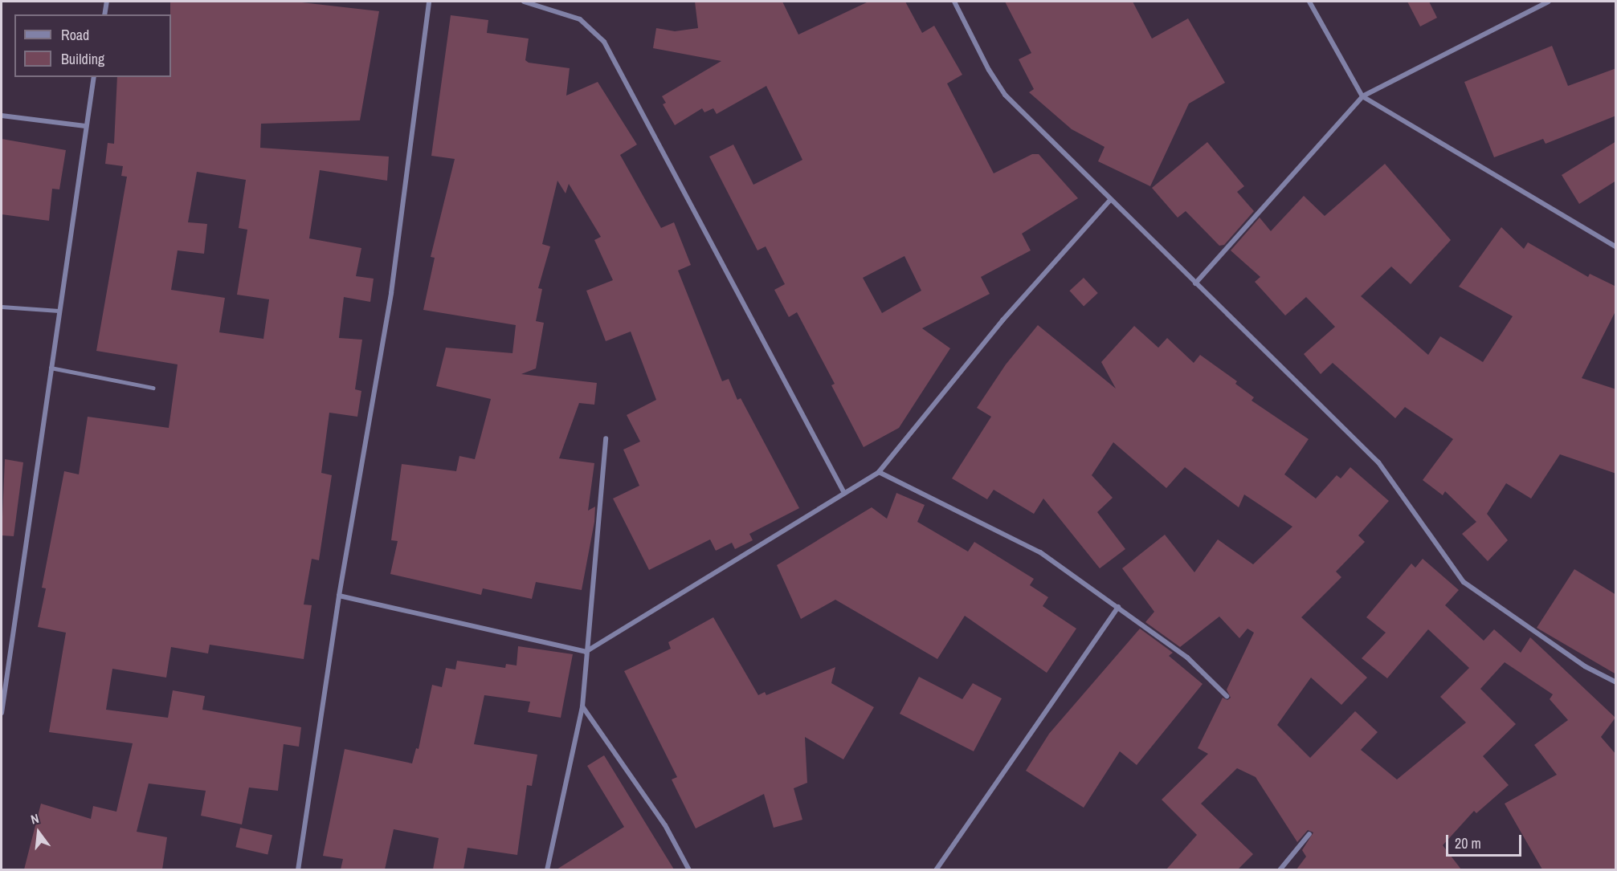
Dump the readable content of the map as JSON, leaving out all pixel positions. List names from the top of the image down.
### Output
{
  "legend": ["Road", "Building"],
  "scale_bar": "20 m",
  "north": "top"
}
